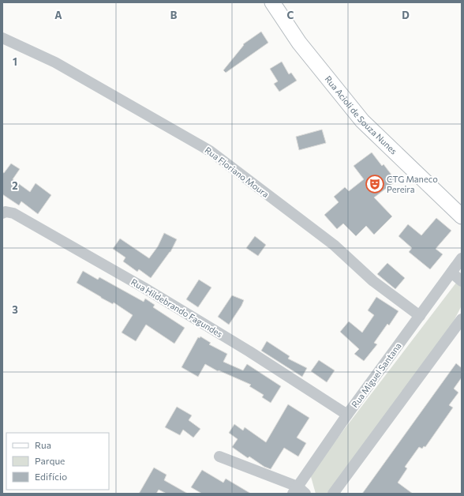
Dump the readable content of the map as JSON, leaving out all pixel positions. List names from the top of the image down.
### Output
{
  "streets": {
    "street": [
      "Rua Acioli de Souza Nunes",
      "Rua Floriano Moura",
      "Rua Hildebrando Fagundes",
      "Rua Miguel Santana"
    ]
  },
  "crossings": [
    ["Rua Floriano Moura", "Rua Miguel Santana"],
    ["Rua Hildebrando Fagundes", "Rua Miguel Santana"]
  ],
  "places": {
    "theatre": ["CTG Maneco Pereira"]
  },
  "legend": ["Rua", "Parque", "Edifício"],
  "grid": {
    "columns": [
      "A",
      "B",
      "C",
      "D"
    ],
    "rows": ["1", "2", "3"]
  }
}
